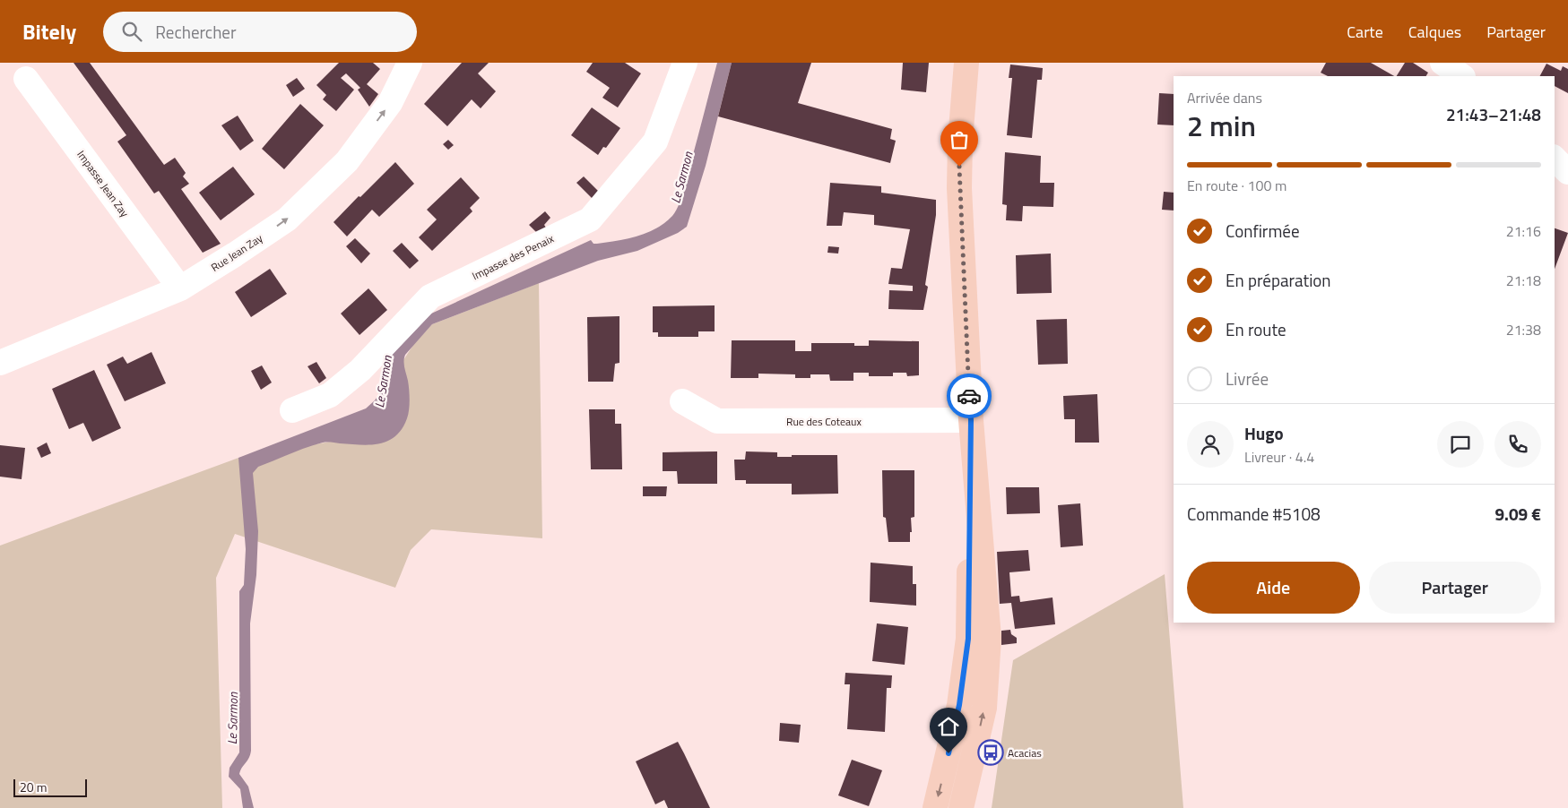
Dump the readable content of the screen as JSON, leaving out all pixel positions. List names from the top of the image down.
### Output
{
  "streets": {
    "street": [
      "Impasse Jean Zay",
      "Rue Jean Zay",
      "Impasse des Penaix",
      "Rue des Coteaux"
    ]
  },
  "crossings": [
    ["Impasse Jean Zay", "Rue Jean Zay"]
  ],
  "one_way": ["Rue Jean Zay"],
  "water": ["Le Sarmon"],
  "places": {
    "bus stop": ["Acacias"]
  },
  "scale_bar": "20 m",
  "page": {
    "header": "Bitely",
    "search": "Rechercher",
    "nav": ["Carte", "Calques", "Partager"],
    "heading": ["2 min", "Arrivée dans", "21:43–21:48"],
    "panel": [
      "Hugo",
      "Livreur · 4.4",
      "Commande #5108",
      "9.09 €"
    ],
    "bar": "En route · 100 m",
    "list": [
      ["Confirmée", "21:16"],
      ["En préparation", "21:18"],
      ["En route", "21:38"],
      "Livrée"
    ],
    "buttons": ["Aide", "Partager"],
    "scale": "20 m"
  }
}
